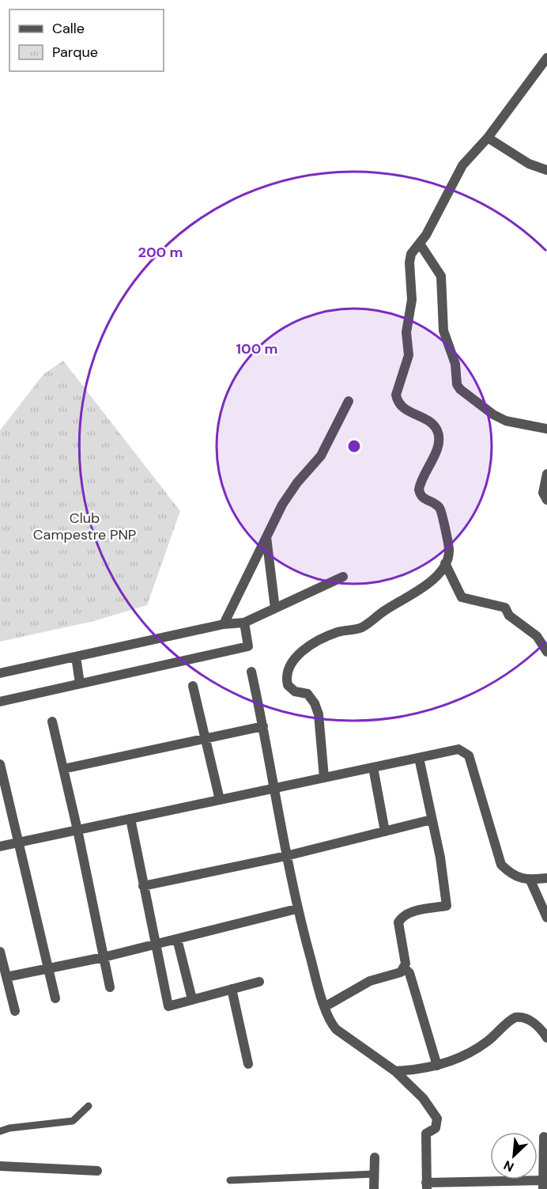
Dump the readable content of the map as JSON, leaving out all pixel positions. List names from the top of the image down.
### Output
{
  "parks": ["Club Campestre PNP"],
  "legend": ["Calle", "Parque"],
  "north": "bottom left",
  "rings": ["200 m", "100 m"]
}
